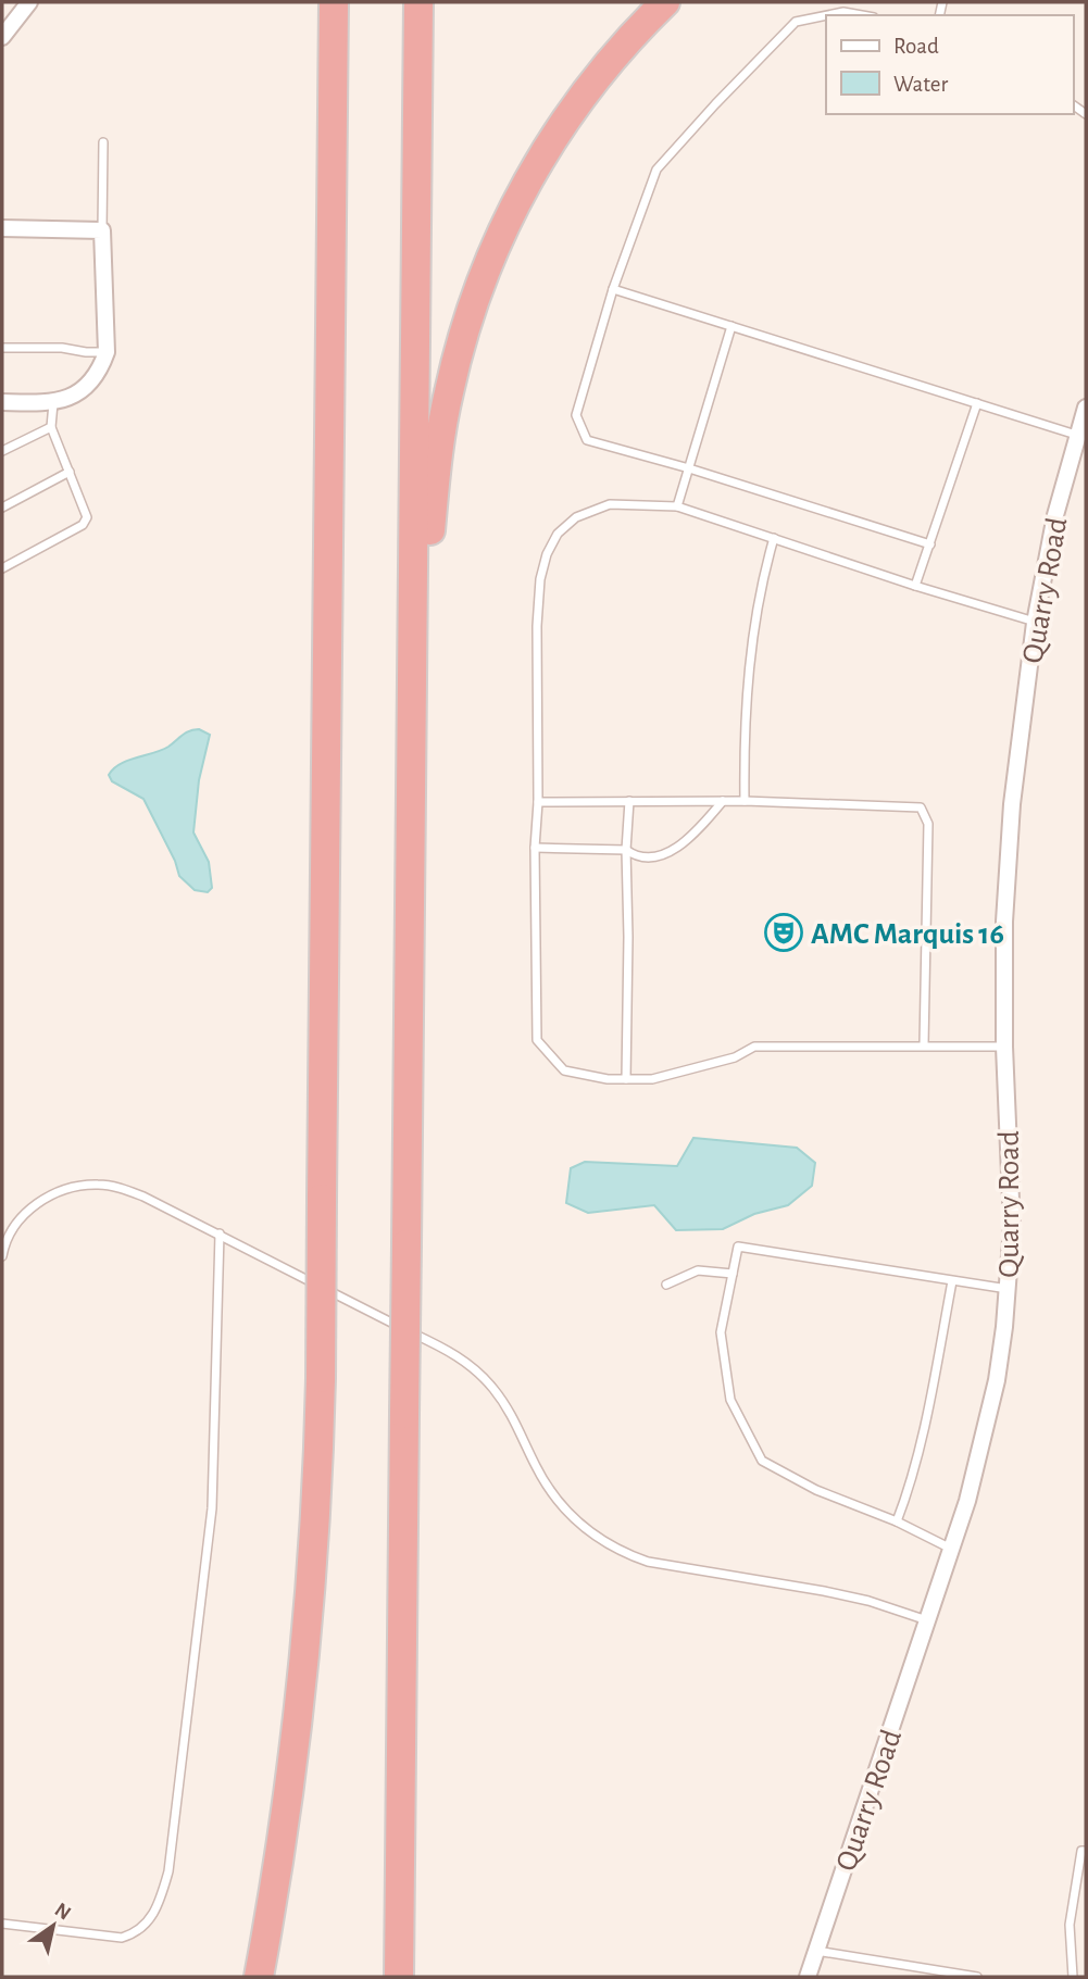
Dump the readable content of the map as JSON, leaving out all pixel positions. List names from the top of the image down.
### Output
{
  "streets": {
    "street": ["Quarry Road"]
  },
  "places": {
    "theatre": ["AMC Marquis 16"]
  },
  "legend": ["Road", "Water"],
  "north": "top right"
}
